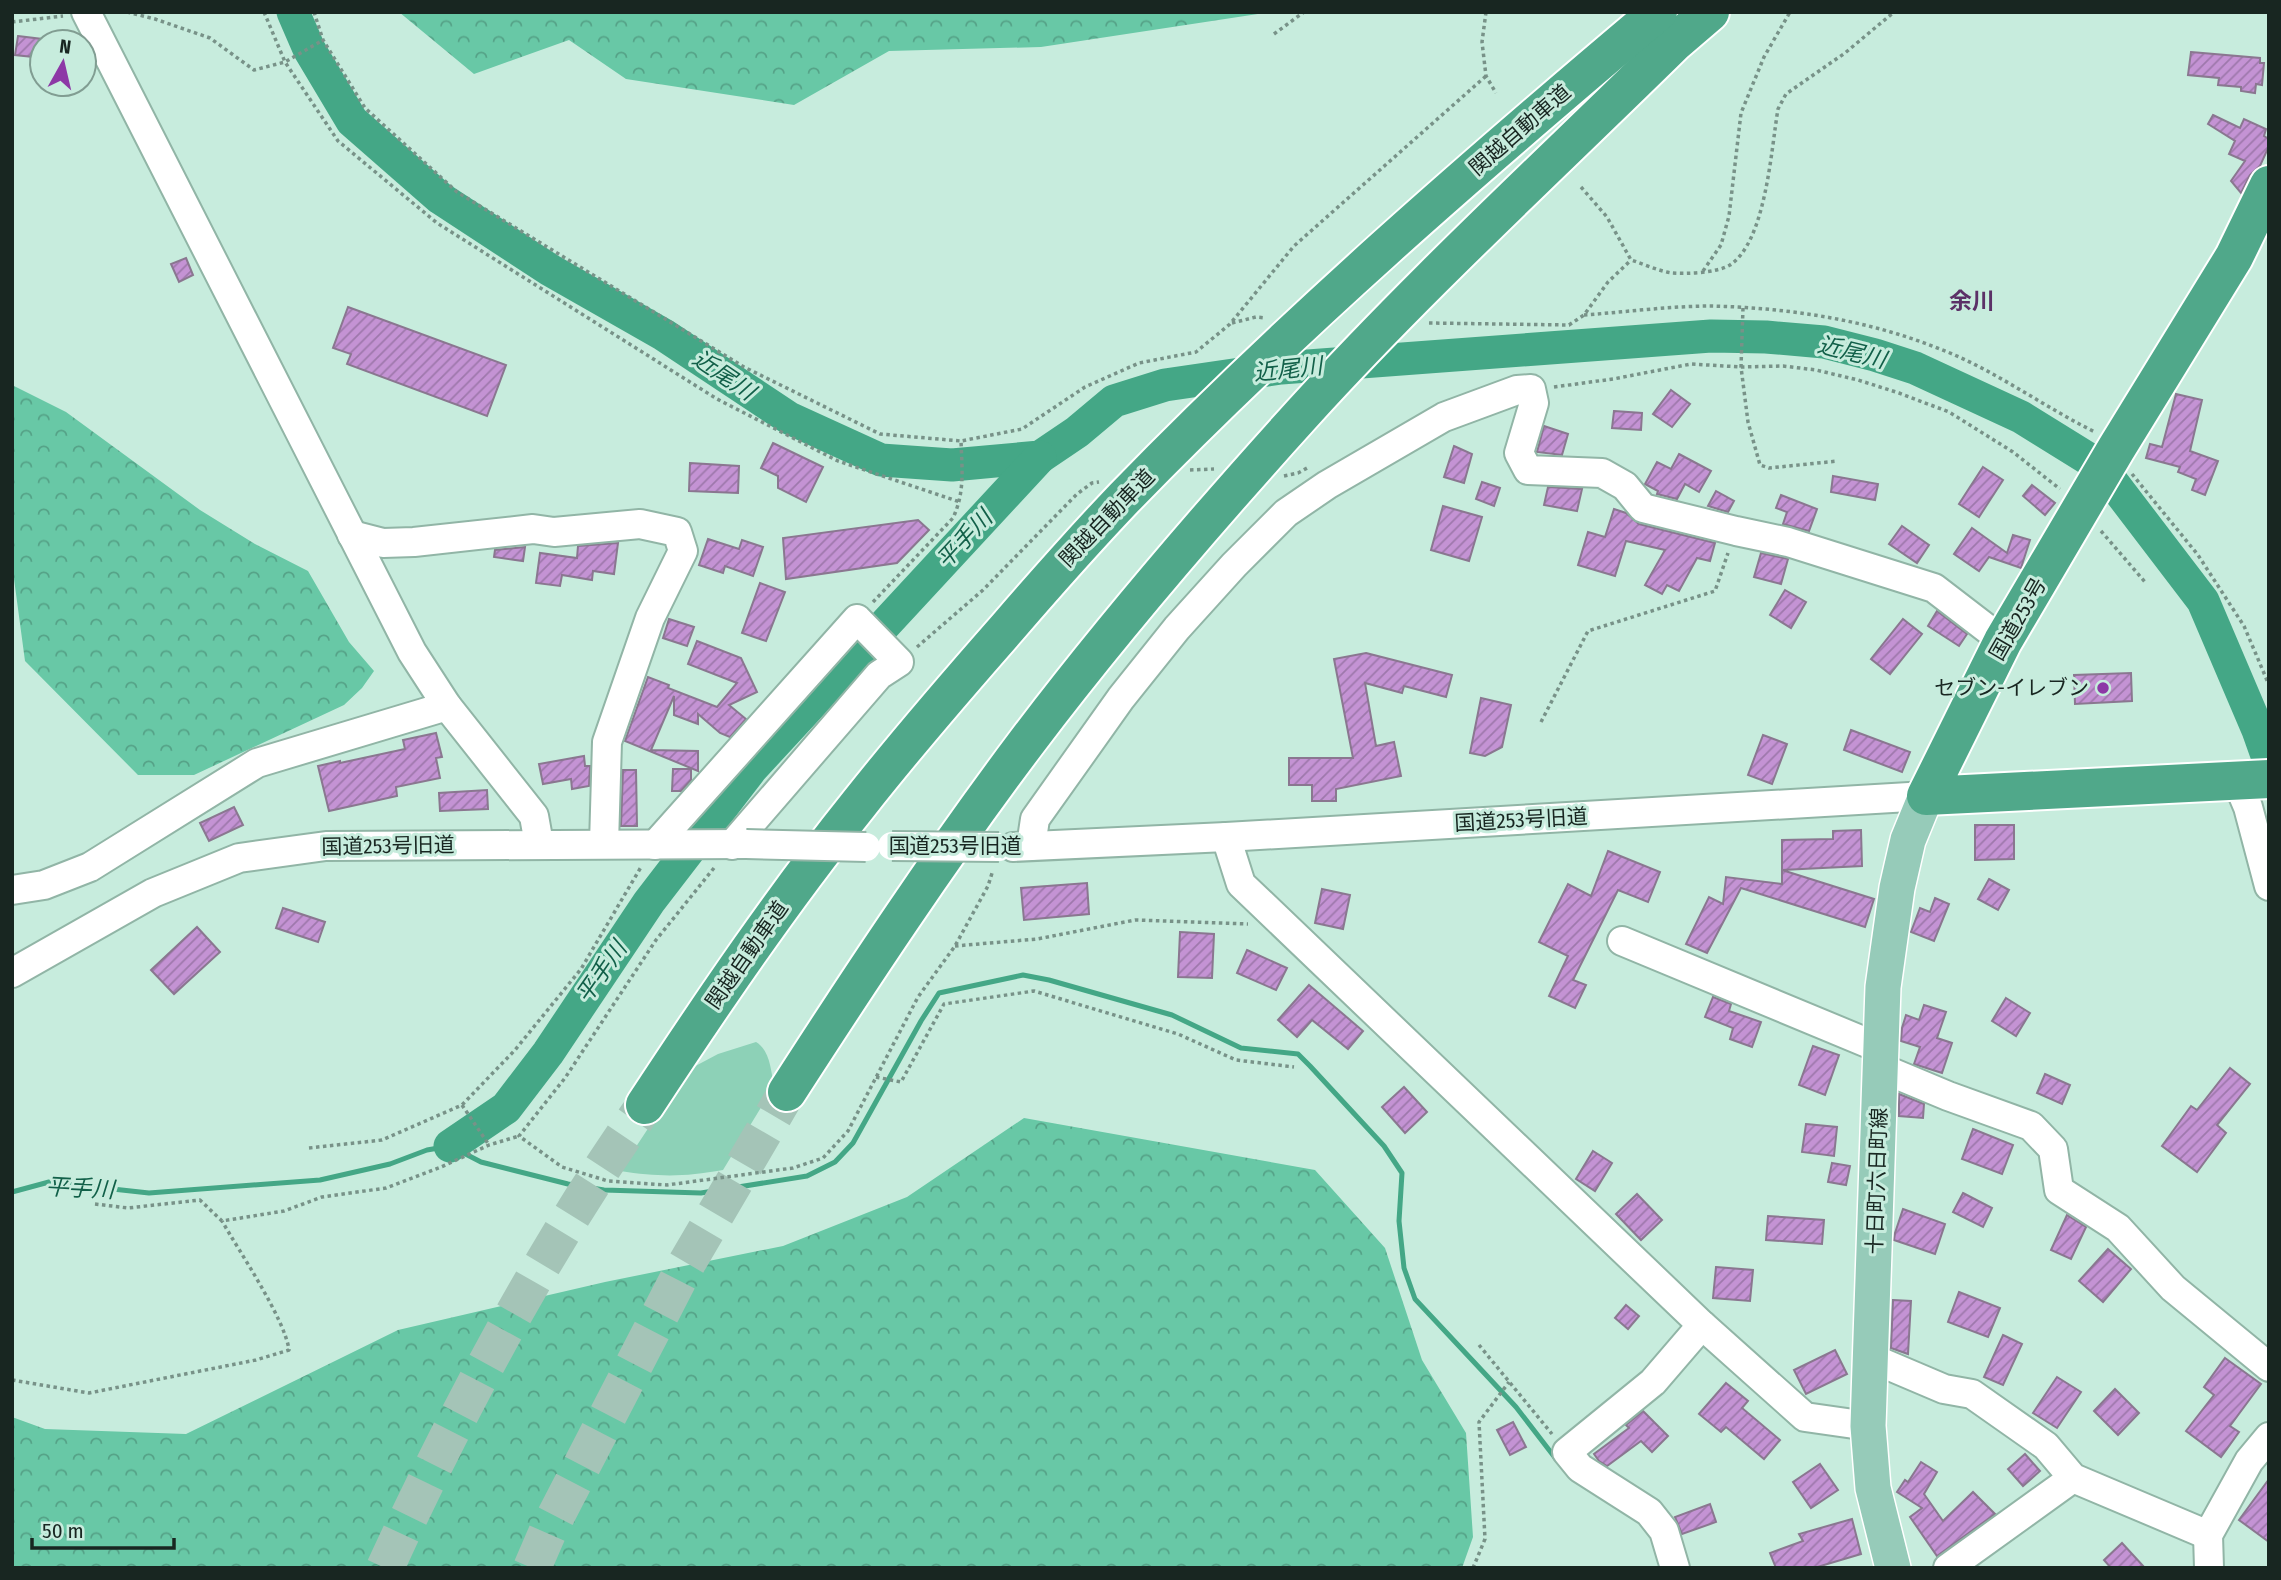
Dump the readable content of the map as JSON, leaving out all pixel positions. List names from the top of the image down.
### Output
{
  "streets": {
    "highway": ["関越自動車道", "国道253号"],
    "main road": ["十日町六日町線"],
    "street": ["国道253号旧道"]
  },
  "crossings": [
    ["国道253号", "国道253号旧道"],
    ["国道253号", "十日町六日町線"],
    ["国道253号旧道", "十日町六日町線"]
  ],
  "districts": ["余川"],
  "water": ["近尾川", "平手川"],
  "places": ["セブン-イレブン"],
  "scale_bar": "50 m",
  "north": "top"
}
